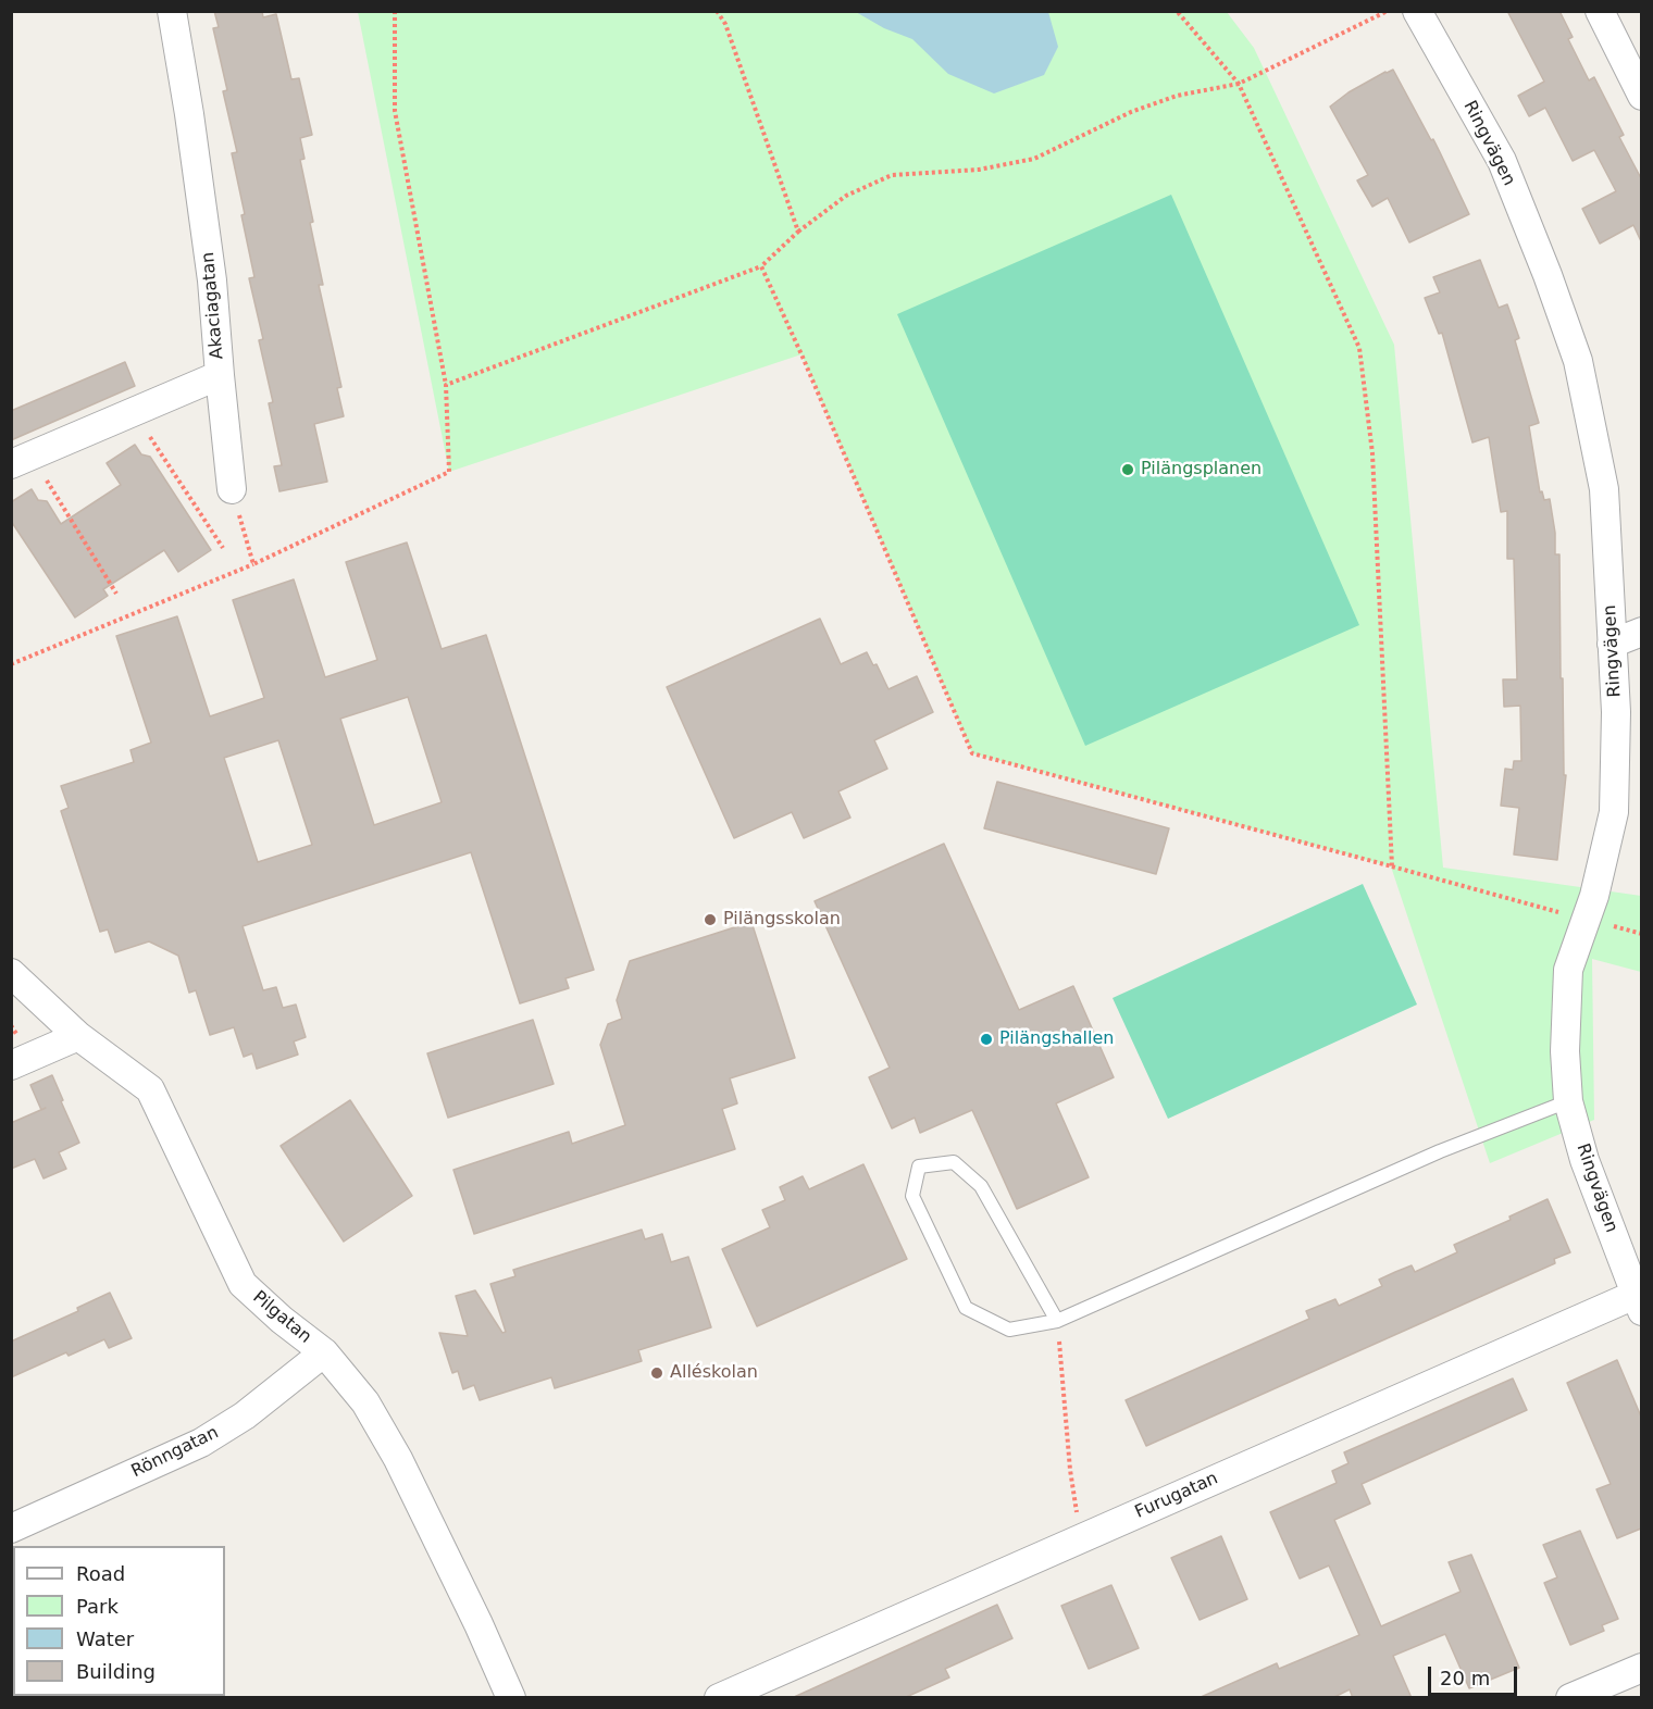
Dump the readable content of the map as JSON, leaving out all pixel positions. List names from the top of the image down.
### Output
{
  "streets": {
    "street": [
      "Ringvägen",
      "Akaciagatan",
      "Pilgatan",
      "Rönngatan",
      "Furugatan"
    ]
  },
  "crossings": [
    ["Ringvägen", "Furugatan"],
    ["Pilgatan", "Rönngatan"]
  ],
  "places": [
    "Pilängsplanen",
    "Pilängsskolan",
    "Pilängshallen",
    "Alléskolan"
  ],
  "legend": [
    "Road",
    "Park",
    "Water",
    "Building"
  ],
  "scale_bar": "20 m"
}
